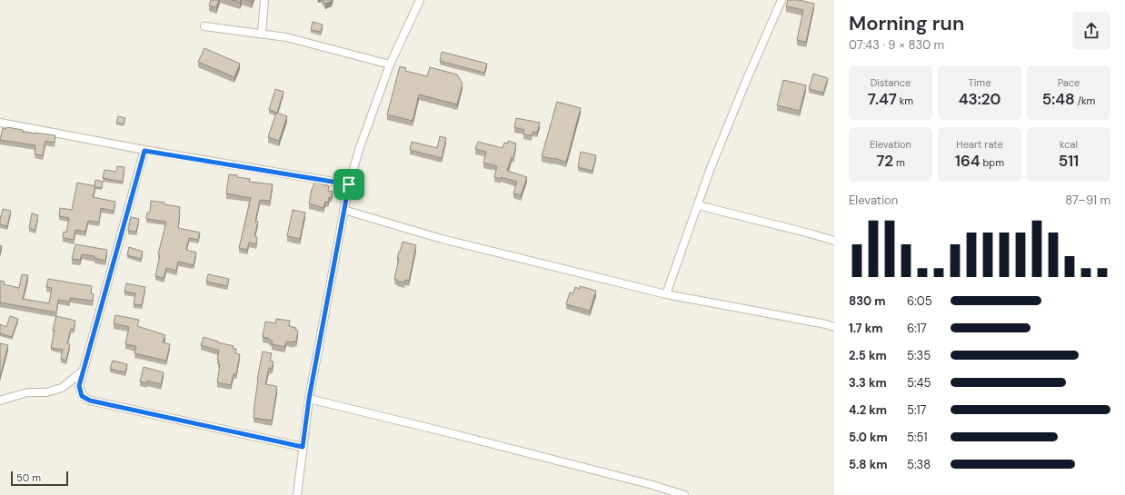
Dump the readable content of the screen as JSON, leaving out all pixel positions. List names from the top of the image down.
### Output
{
  "scale_bar": "50 m",
  "page": {
    "heading": ["Morning run", "07:43 · 9 × 830 m"],
    "stats": [
      ["Distance", "7.47 km"],
      ["Time", "43:20"],
      ["Pace", "5:48 /km"],
      ["Elevation", "72 m"],
      ["Heart rate", "164 bpm"],
      ["kcal", "511"]
    ],
    "chart": ["Elevation", "87–91 m"],
    "list": [
      {
        "name": "830 m",
        "note": "6:05"
      },
      {
        "name": "1.7 km",
        "note": "6:17"
      },
      {
        "name": "2.5 km",
        "note": "5:35"
      },
      {
        "name": "3.3 km",
        "note": "5:45"
      },
      {
        "name": "4.2 km",
        "note": "5:17"
      },
      {
        "name": "5.0 km",
        "note": "5:51"
      },
      {
        "name": "5.8 km",
        "note": "5:38"
      }
    ],
    "scale": "50 m"
  }
}
